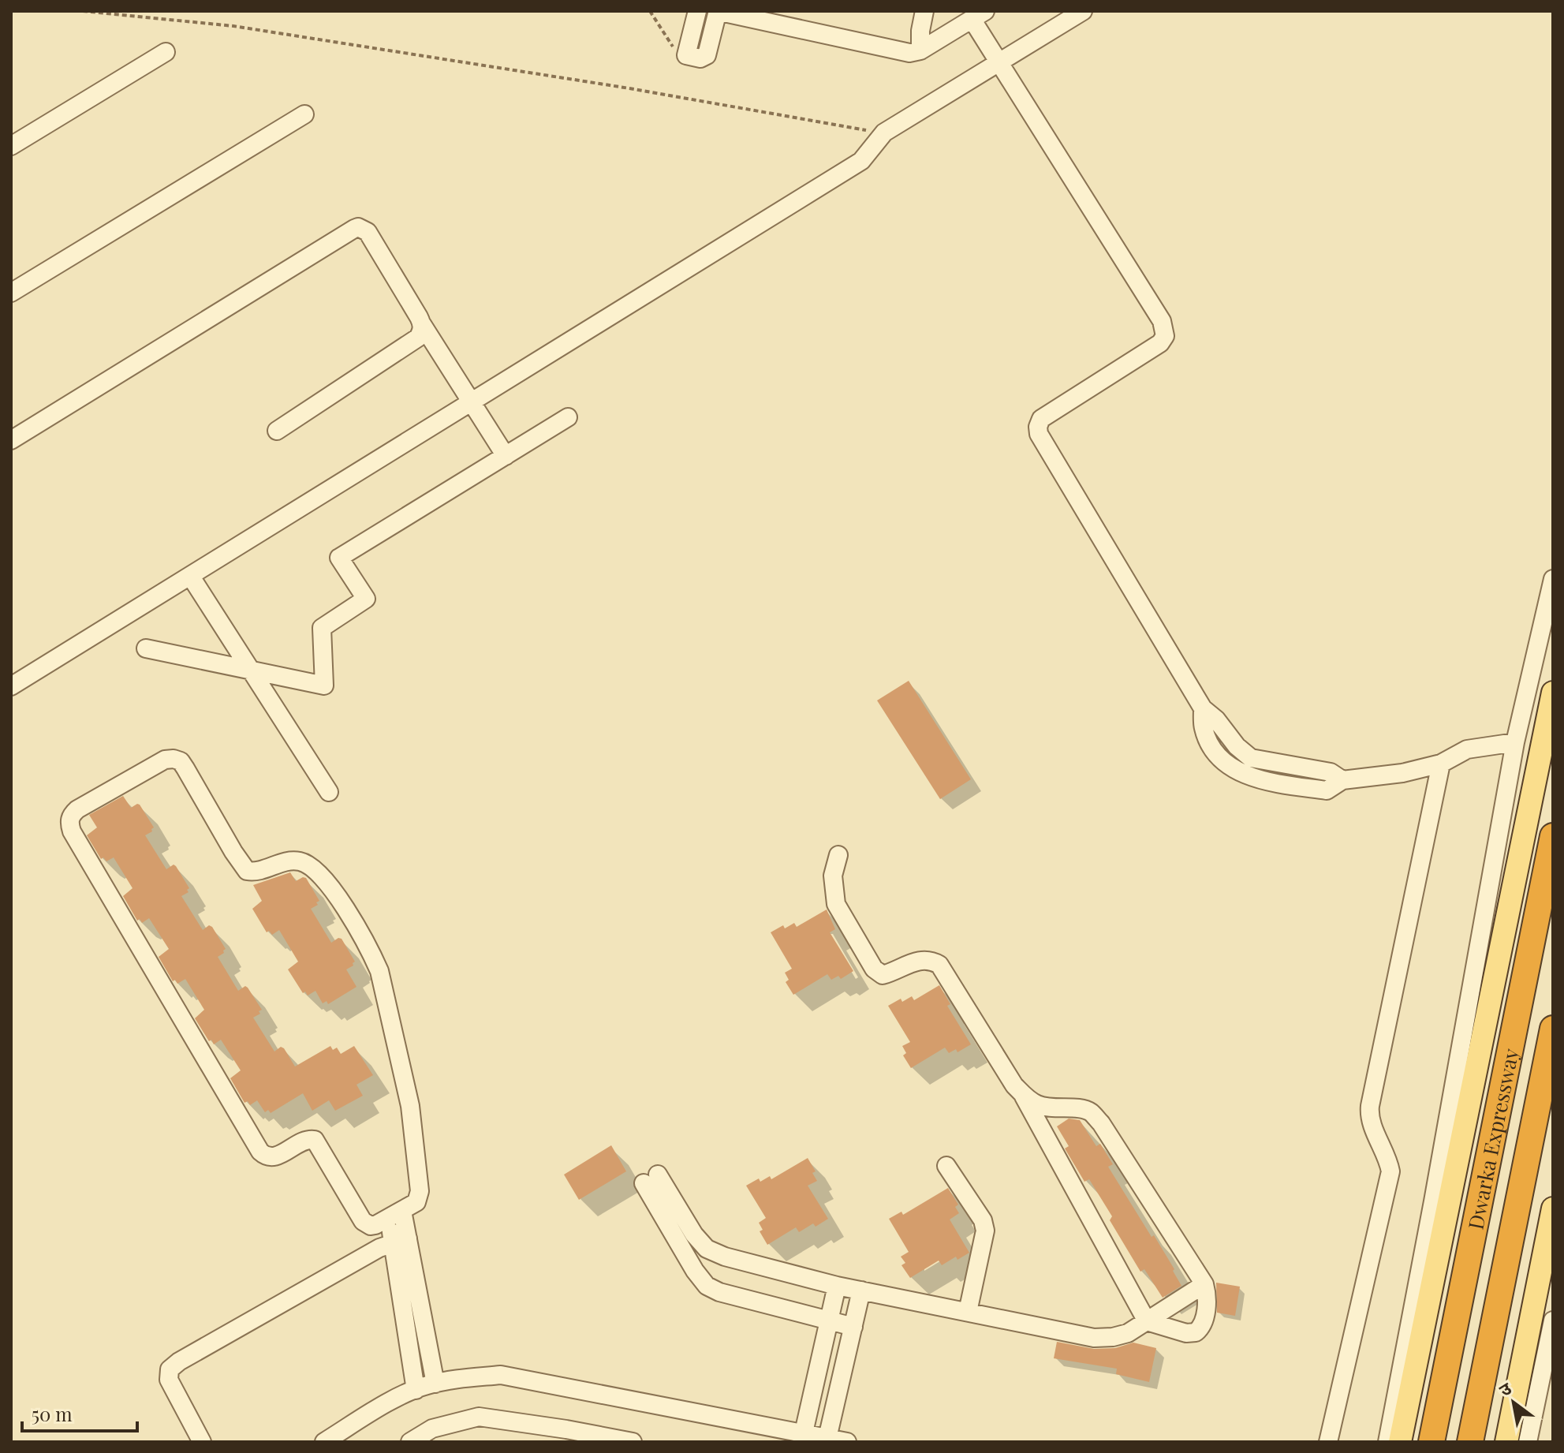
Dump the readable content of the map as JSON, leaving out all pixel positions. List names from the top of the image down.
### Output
{
  "streets": {
    "highway": ["Dwarka Expressway"]
  },
  "scale_bar": "50 m",
  "north": "top left"
}
